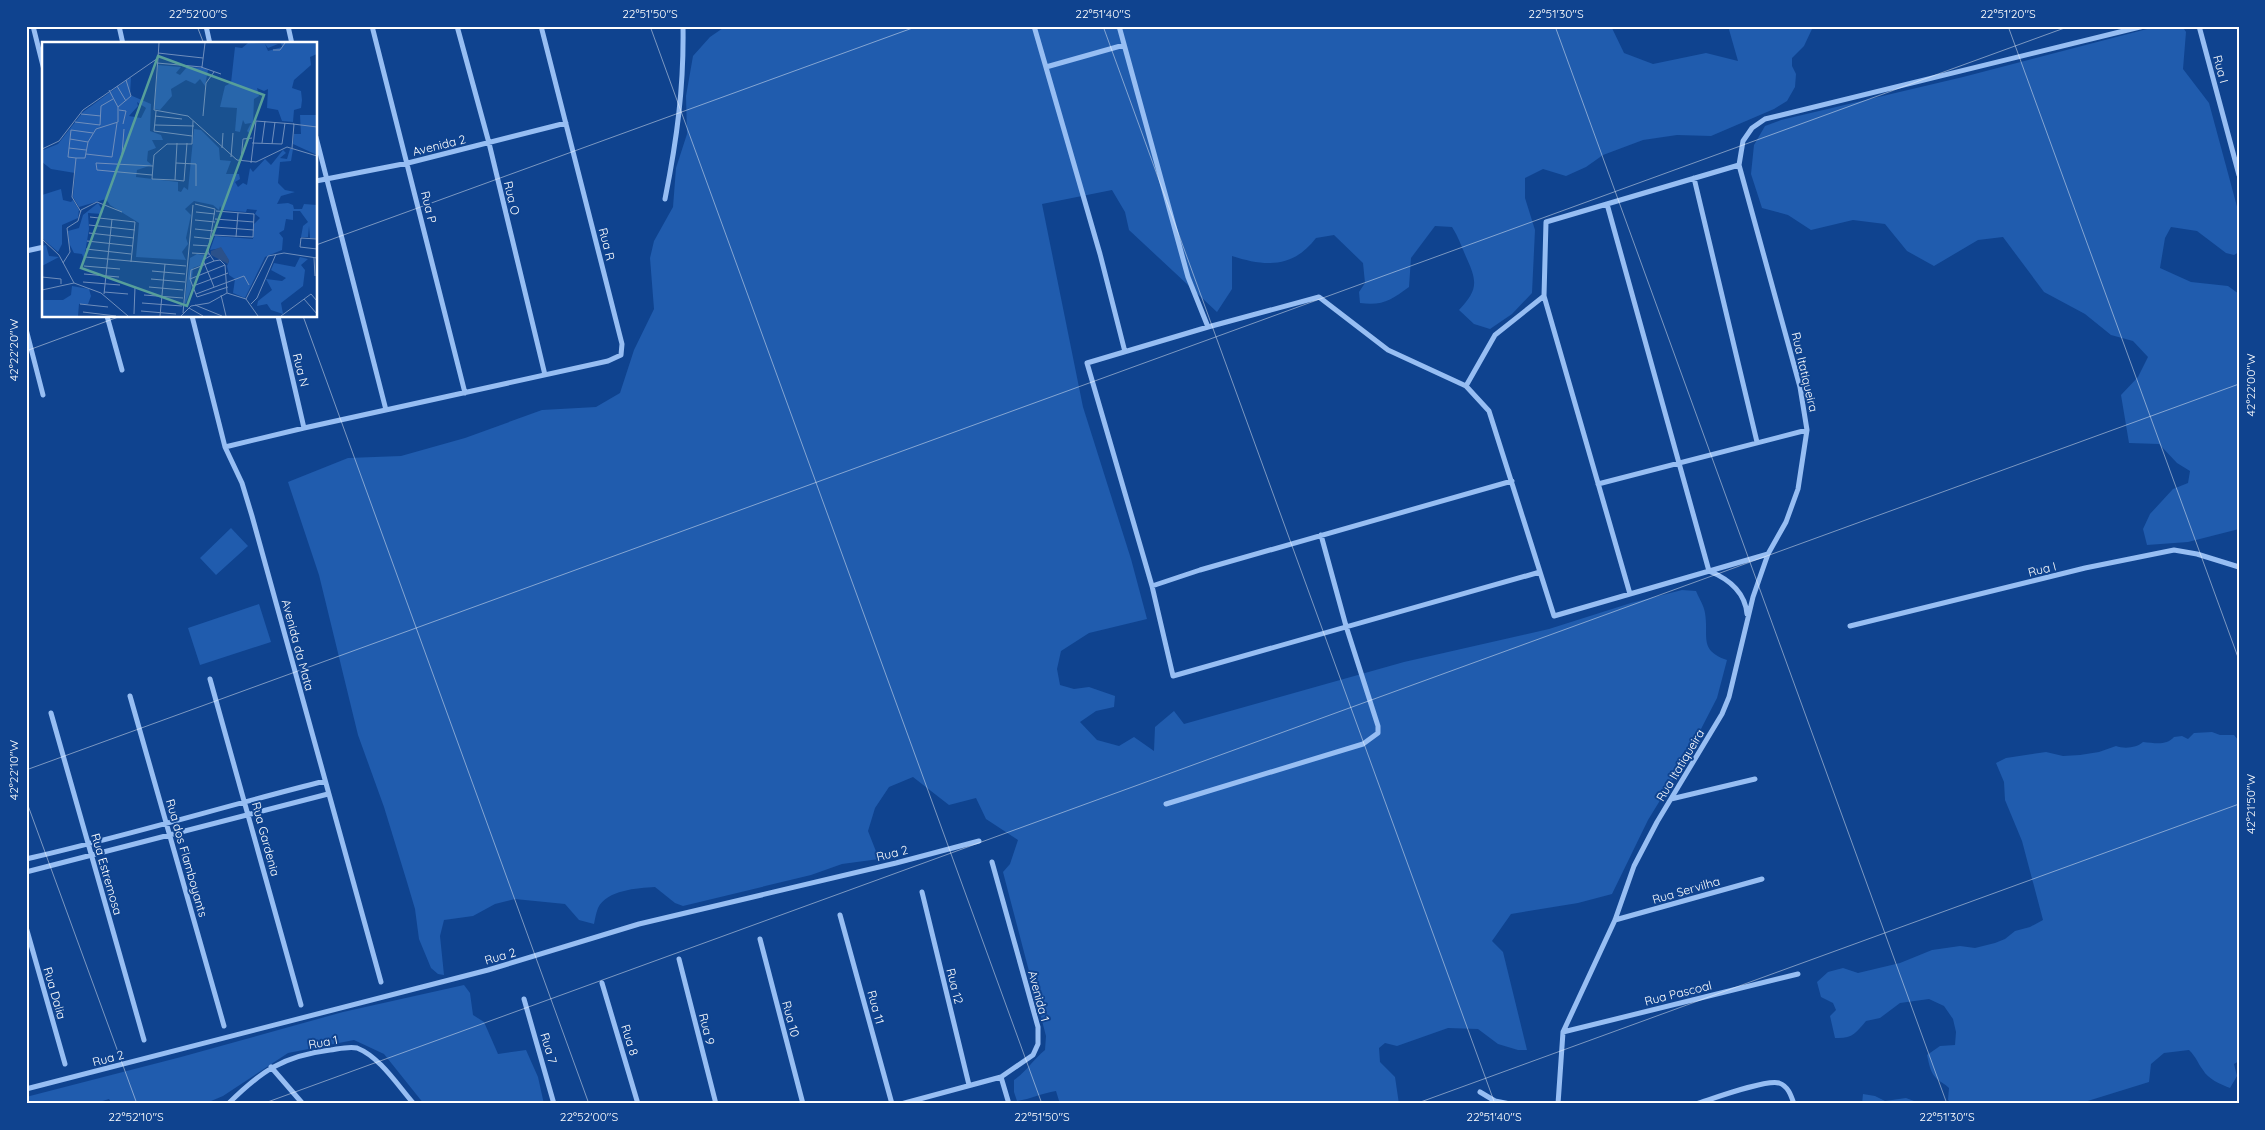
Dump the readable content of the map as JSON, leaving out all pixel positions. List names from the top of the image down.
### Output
{
  "streets": {
    "street": [
      "Rua I",
      "Avenida 2",
      "Rua O",
      "Rua P",
      "Rua R",
      "Rua N",
      "Rua Itatiqueira",
      "Avenida da Mata",
      "Rua Gardenia",
      "Rua 2",
      "Rua dos Flamboyants",
      "Rua Estremosa",
      "Rua Servilha",
      "Rua 12",
      "Rua Dalia",
      "Rua Pascoal",
      "Avenida 1",
      "Rua 11",
      "Rua 10",
      "Rua 9",
      "Rua 8",
      "Rua 1",
      "Rua 7"
    ]
  },
  "crossings": [
    ["Avenida 2", "Rua O"],
    ["Avenida 2", "Rua P"],
    ["Avenida 2", "Rua R"],
    ["Rua O", "Rua R"],
    ["Rua Itatiqueira", "Rua Servilha"],
    ["Rua Itatiqueira", "Rua Pascoal"],
    ["Rua 12", "Avenida 1"]
  ],
  "coordinates": [
    "22°52'00\"S",
    "22°51'50\"S",
    "22°51'40\"S",
    "22°51'30\"S",
    "22°51'20\"S",
    "42°22'20\"W",
    "42°22'00\"W",
    "42°22'10\"W",
    "42°21'50\"W",
    "22°52'10\"S"
  ]
}
